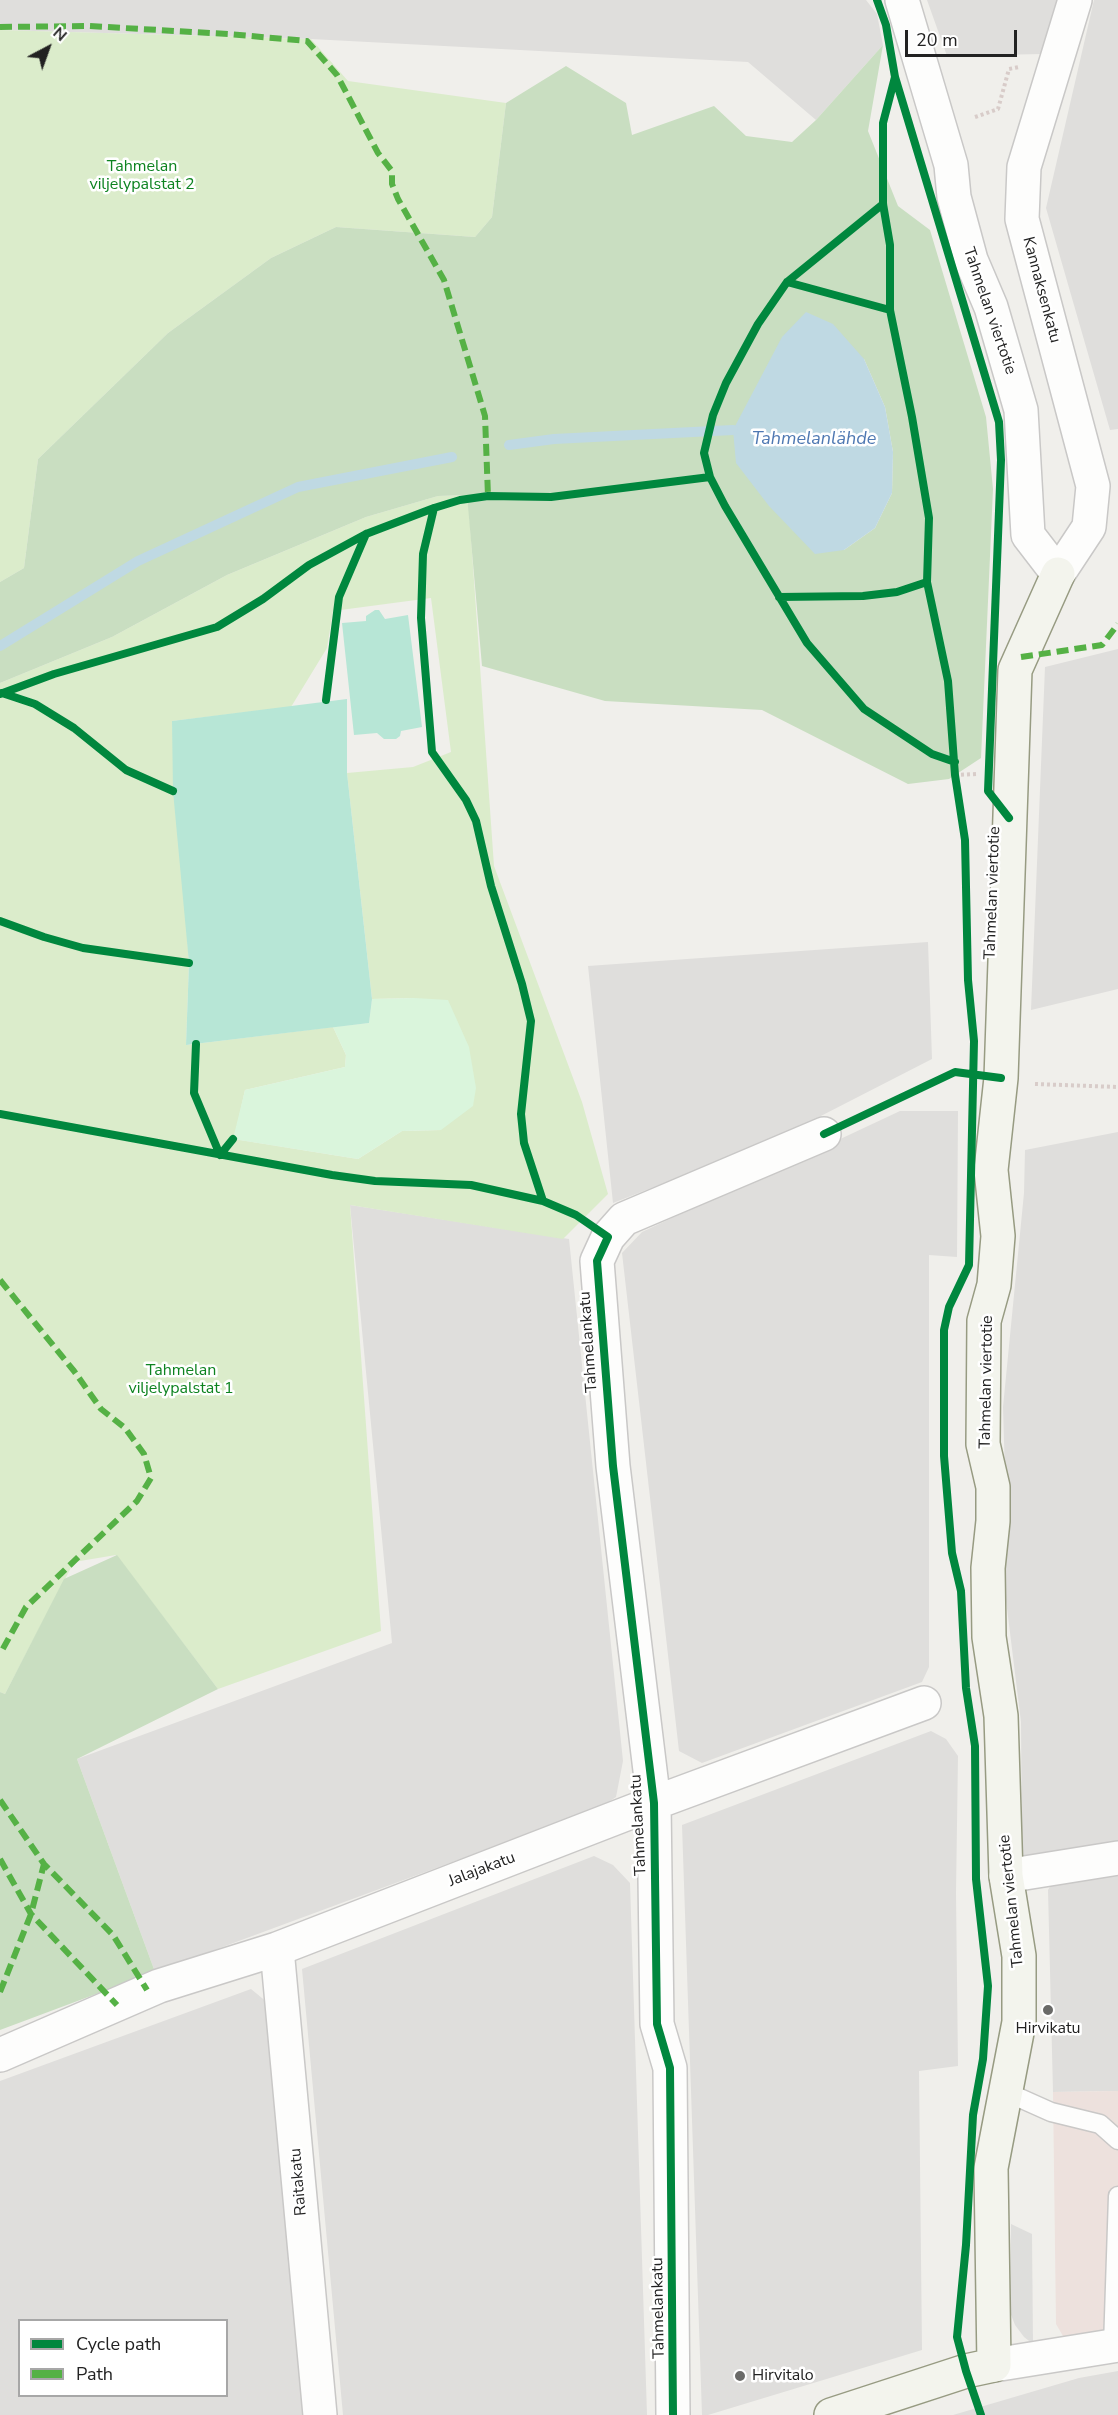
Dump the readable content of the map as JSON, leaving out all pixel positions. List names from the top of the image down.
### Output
{
  "streets": {
    "street": [
      "Kannaksenkatu",
      "Tahmelan viertotie",
      "Tahmelankatu",
      "Jalajakatu",
      "Raitakatu"
    ]
  },
  "crossings": [
    ["Kannaksenkatu", "Tahmelan viertotie"],
    ["Tahmelankatu", "Jalajakatu"],
    ["Jalajakatu", "Raitakatu"]
  ],
  "water": ["Tahmelanlähde"],
  "parks": ["Tahmelan viljelypalstat 2", "Tahmelan viljelypalstat 1"],
  "places": ["Hirvikatu", "Hirvitalo"],
  "legend": ["Cycle path", "Path"],
  "scale_bar": "20 m",
  "north": "top right"
}
